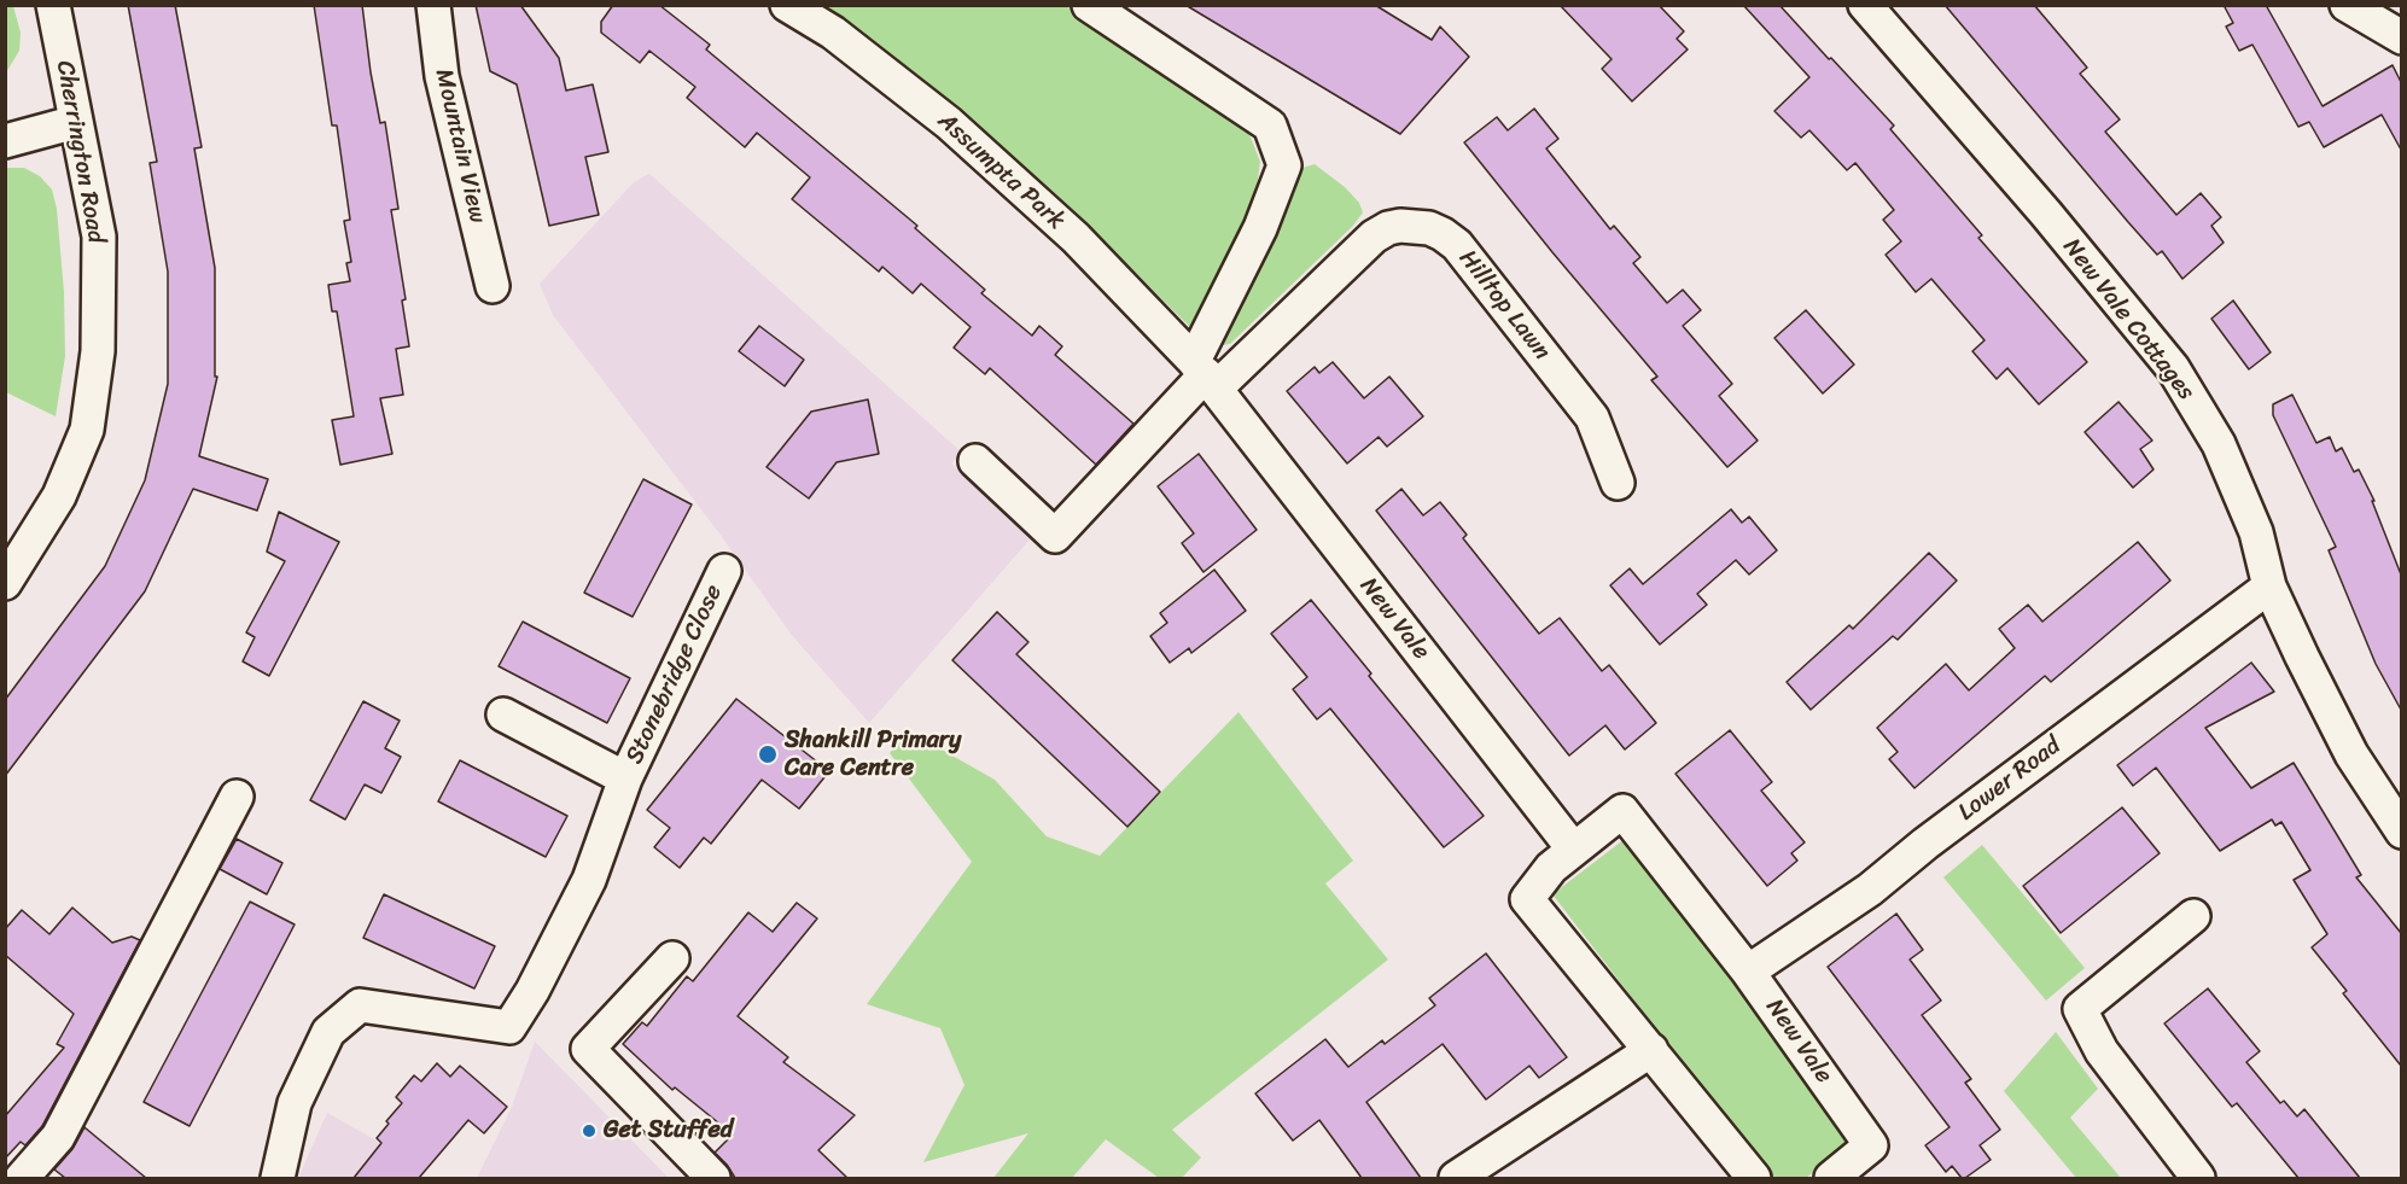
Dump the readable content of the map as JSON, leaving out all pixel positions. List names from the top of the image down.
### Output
{
  "streets": {
    "street": [
      "Mountain View",
      "Cherrington Road",
      "Assumpta Park",
      "Hilltop Lawn",
      "New Vale Cottages",
      "New Vale",
      "Stonebridge Close",
      "Lower Road"
    ]
  },
  "crossings": [
    ["Assumpta Park", "Hilltop Lawn"],
    ["Assumpta Park", "New Vale"],
    ["Hilltop Lawn", "New Vale"],
    ["New Vale Cottages", "Lower Road"],
    ["New Vale", "Lower Road"]
  ],
  "places": ["Shankill Primary Care Centre", "Get Stuffed"]
}
